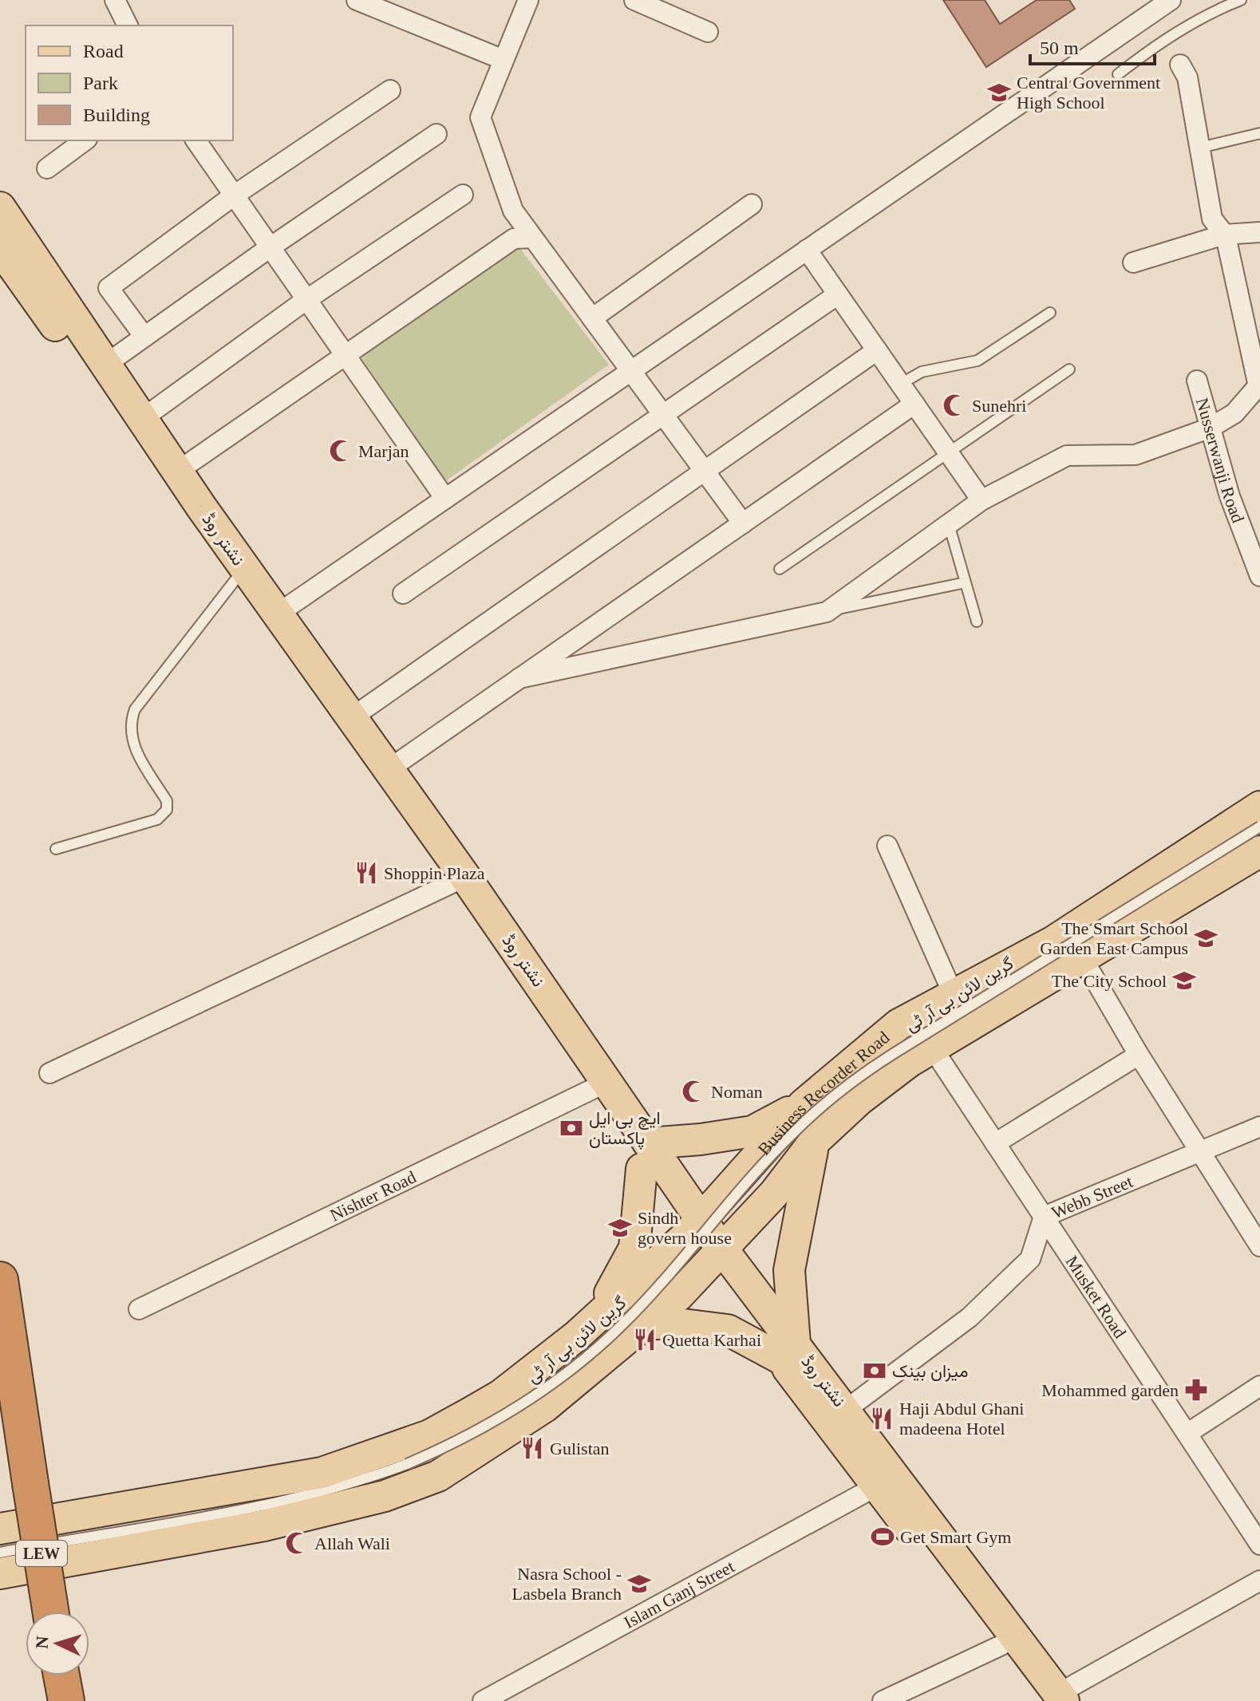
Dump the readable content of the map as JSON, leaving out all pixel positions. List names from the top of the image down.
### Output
{
  "streets": {
    "highway": ["LEW"],
    "main road": ["نشتر روڈ", "Business Recorder Road"],
    "street": [
      "Nusserwanji Road",
      "Nishter Road",
      "Webb Street",
      "Musket Road",
      "Islam Ganj Street"
    ],
    "lane": ["گرین لائن بی آر ٹی"]
  },
  "crossings": [
    ["نشتر روڈ", "Business Recorder Road"],
    ["نشتر روڈ", "Nishter Road"],
    ["نشتر روڈ", "Webb Street"],
    ["نشتر روڈ", "Islam Ganj Street"],
    ["Business Recorder Road", "Musket Road"],
    ["Webb Street", "Musket Road"]
  ],
  "places": {
    "school or university": [
      "Central Government High School",
      "The Smart School Garden East Campus",
      "The City School",
      "Sindh govern house",
      "Nasra School - Lasbela Branch"
    ],
    "mosque": [
      "Sunehri",
      "Marjan",
      "Noman",
      "Allah Wali"
    ],
    "restaurant": [
      "Shoppin Plaza",
      "Quetta Karhai",
      "Haji Abdul Ghani madeena Hotel",
      "Gulistan"
    ],
    "bank": ["ایچ بی ایل پاکستان", "میزان بینک"],
    "pharmacy": ["Mohammed garden"],
    "sports": ["Get Smart Gym"]
  },
  "legend": ["Road", "Park", "Building"],
  "scale_bar": "50 m",
  "north": "left"
}
